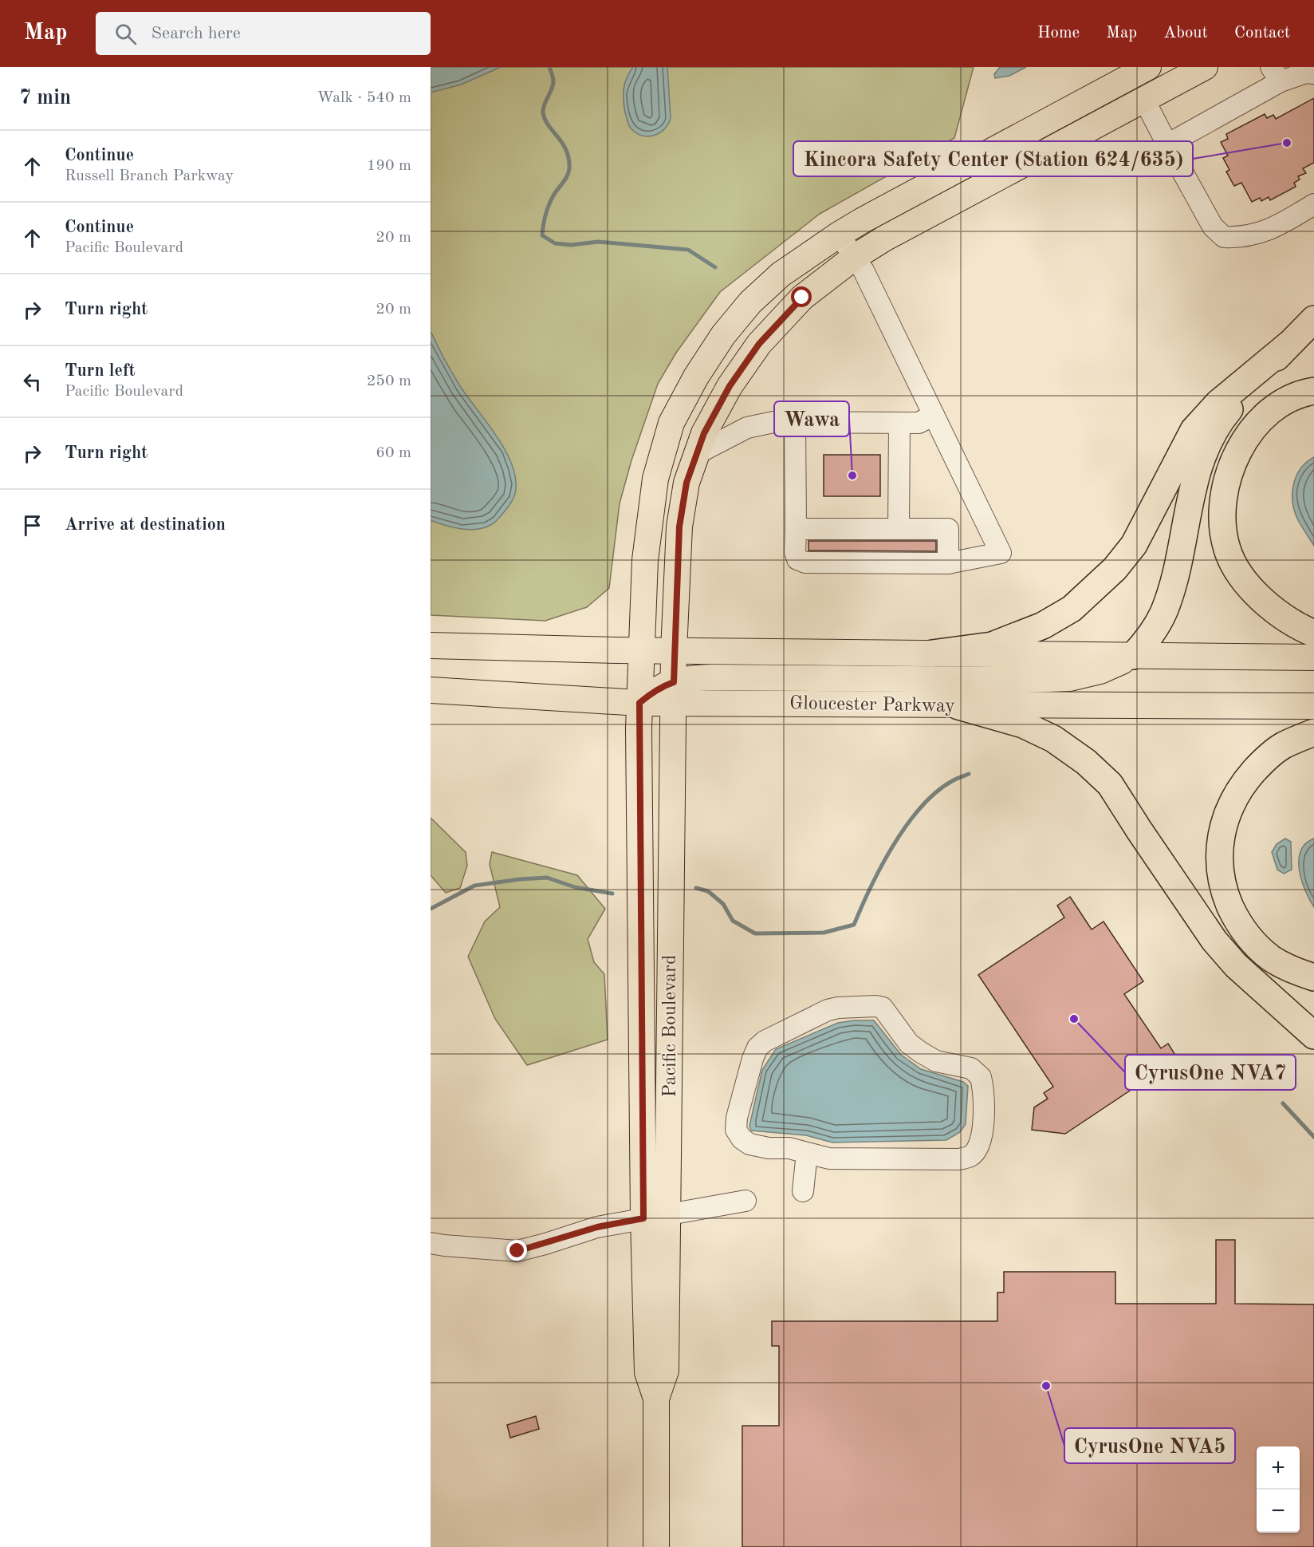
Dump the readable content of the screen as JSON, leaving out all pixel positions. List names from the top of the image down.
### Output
{
  "streets": {
    "main road": ["Gloucester Parkway", "Pacific Boulevard"]
  },
  "crossings": [
    ["Gloucester Parkway", "Pacific Boulevard"]
  ],
  "places": [
    "Kincora Safety Center (Station 624/635)",
    "Wawa",
    "CyrusOne NVA7",
    "CyrusOne NVA5"
  ],
  "page": {
    "header": "Map",
    "search": "Search here",
    "nav": [
      "Home",
      "Map",
      "About",
      "Contact"
    ],
    "heading": ["7 min", "Walk · 540 m"],
    "list": [
      ["Continue", "Russell Branch Parkway", "190 m"],
      ["Continue", "Pacific Boulevard", "20 m"],
      ["Turn right", "20 m"],
      ["Turn left", "Pacific Boulevard", "250 m"],
      ["Turn right", "60 m"],
      "Arrive at destination"
    ],
    "map_buttons": ["+", "−"]
  }
}
